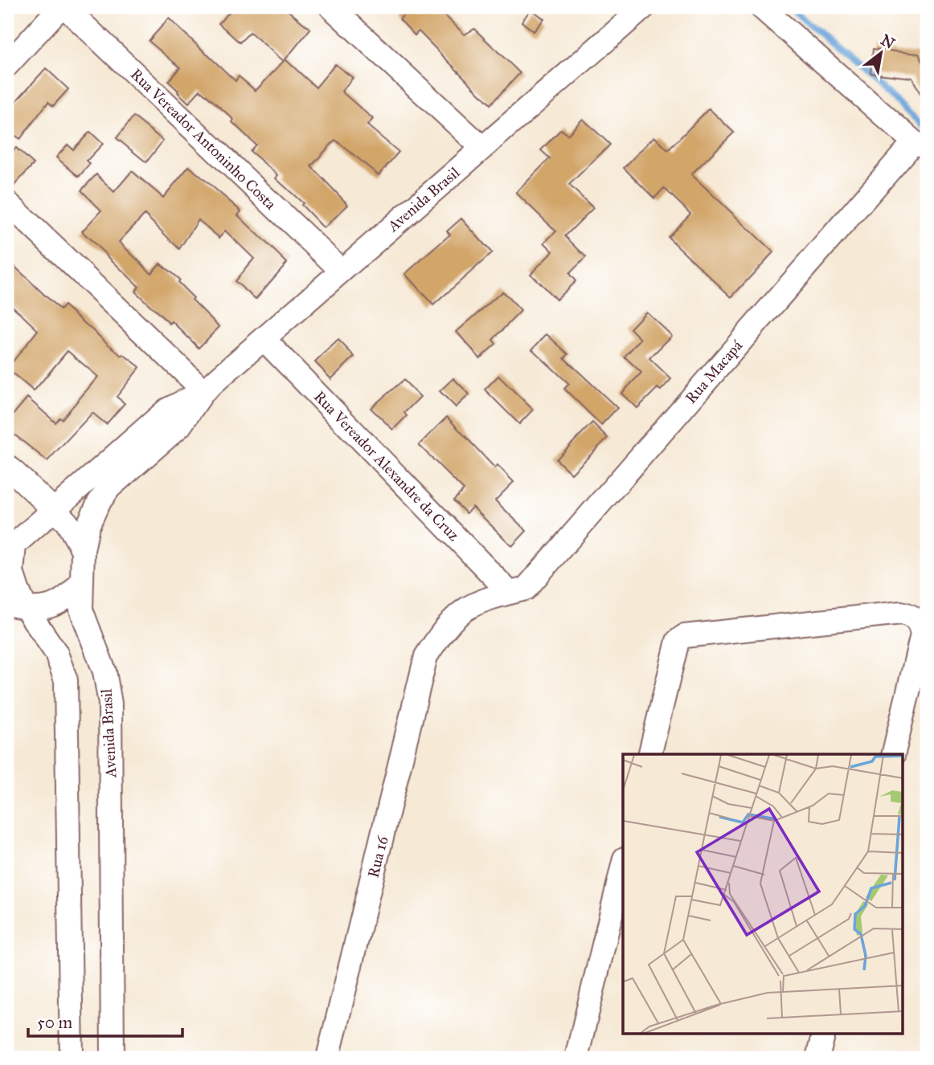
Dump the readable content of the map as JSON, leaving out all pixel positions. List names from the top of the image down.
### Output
{
  "streets": {
    "street": [
      "Rua Vereador Antoninho Costa",
      "Avenida Brasil",
      "Rua Macapá",
      "Rua Vereador Alexandre da Cruz",
      "Rua 16"
    ]
  },
  "crossings": [
    ["Rua Vereador Antoninho Costa", "Avenida Brasil"],
    ["Avenida Brasil", "Rua Vereador Alexandre da Cruz"],
    ["Rua Macapá", "Rua Vereador Alexandre da Cruz"],
    ["Rua Macapá", "Rua 16"]
  ],
  "scale_bar": "50 m",
  "north": "top right"
}
